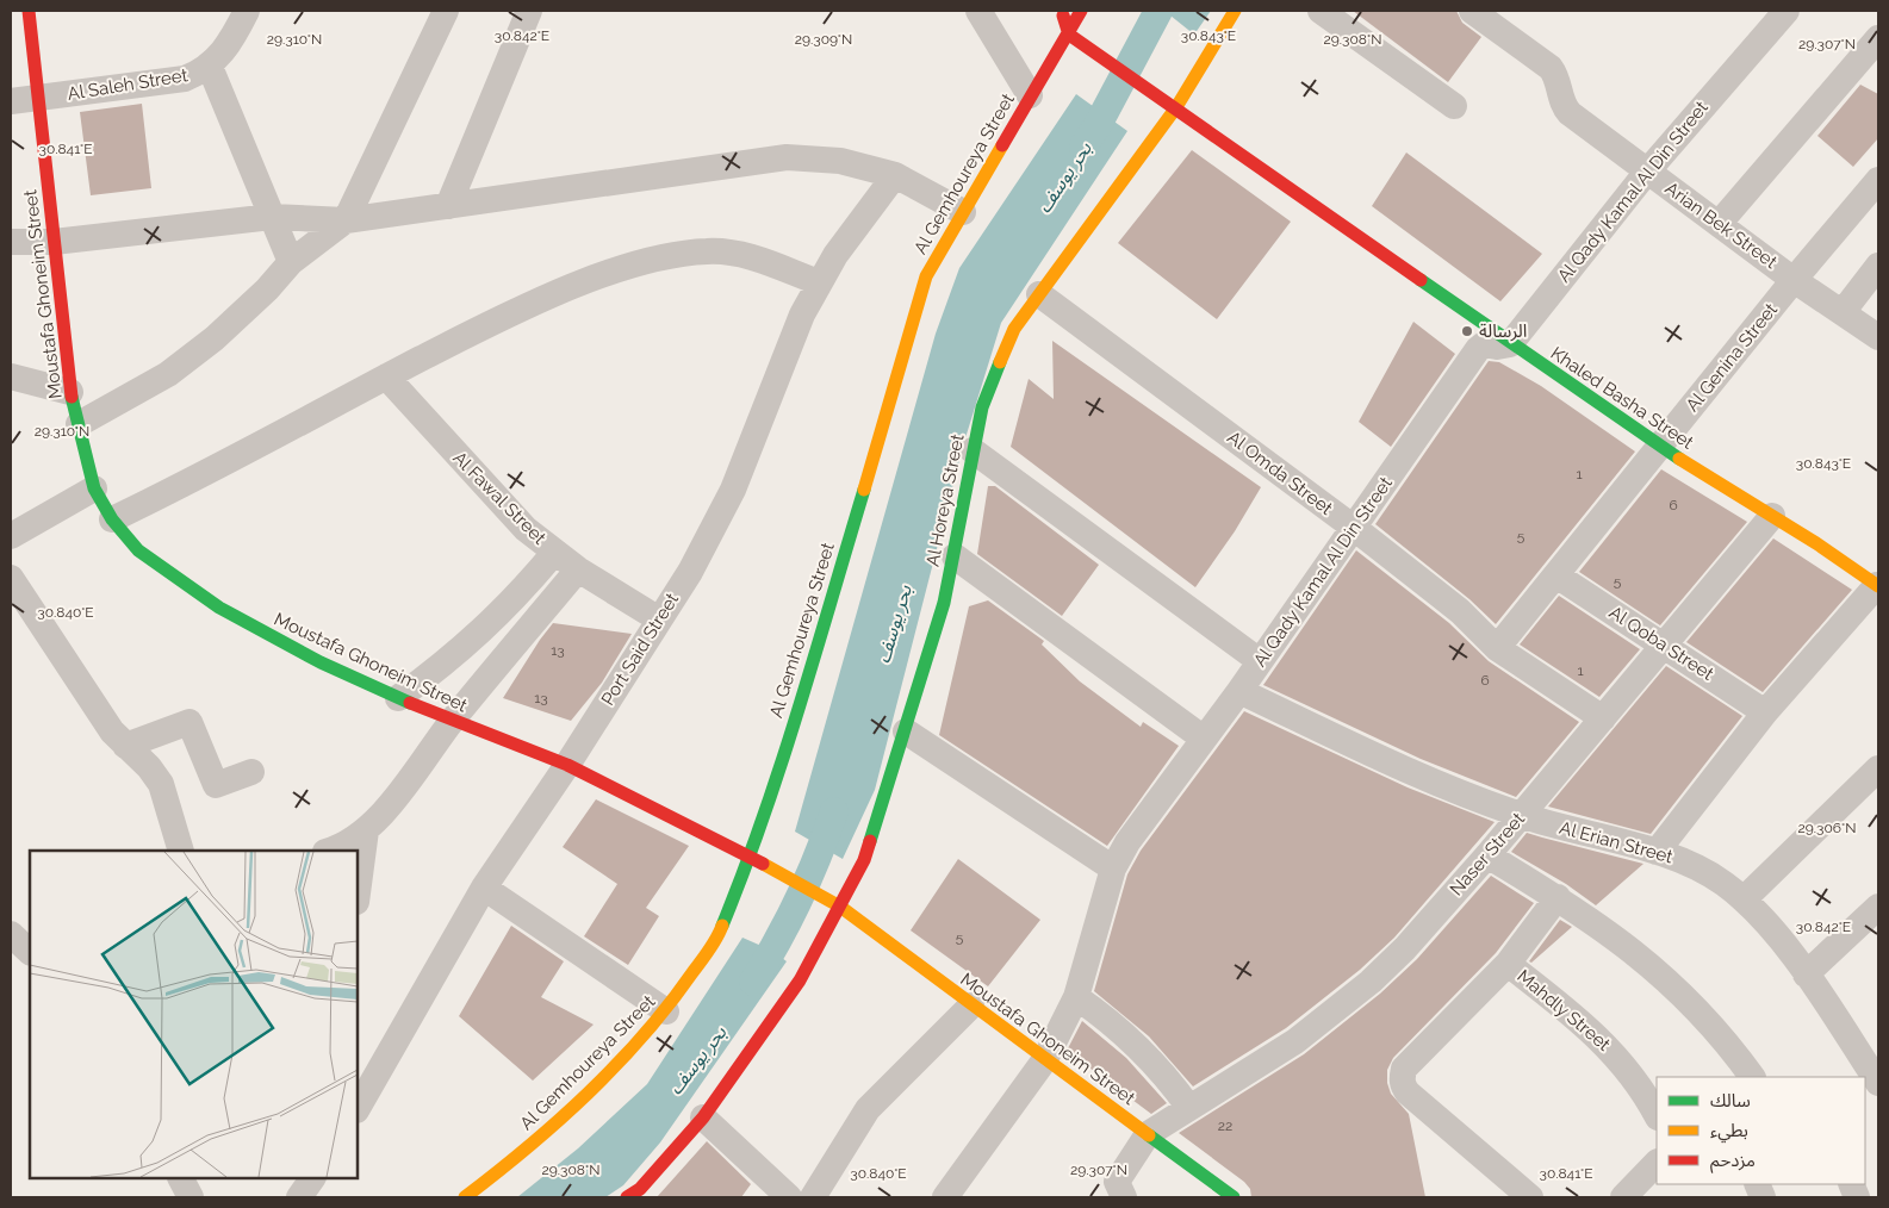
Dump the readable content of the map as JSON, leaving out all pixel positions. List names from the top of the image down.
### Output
{
  "streets": {
    "street": [
      "Al Saleh Street",
      "Al Gemhoureya Street",
      "Al Qady Kamal Al Din Street",
      "Arian Bek Street",
      "Moustafa Ghoneim Street",
      "Al Genina Street",
      "Khaled Basha Street",
      "Al Omda Street",
      "Al Fawal Street",
      "Al Horeya Street",
      "Al Qoba Street",
      "Port Said Street",
      "Al Erian Street",
      "Naser Street",
      "Mahdly Street"
    ]
  },
  "crossings": [
    ["Al Saleh Street", "Moustafa Ghoneim Street"],
    ["Al Gemhoureya Street", "Moustafa Ghoneim Street"],
    ["Al Gemhoureya Street", "Khaled Basha Street"],
    ["Al Qady Kamal Al Din Street", "Arian Bek Street"],
    ["Al Qady Kamal Al Din Street", "Moustafa Ghoneim Street"],
    ["Al Qady Kamal Al Din Street", "Khaled Basha Street"],
    ["Al Qady Kamal Al Din Street", "Al Omda Street"],
    ["Al Qady Kamal Al Din Street", "Al Erian Street"],
    ["Arian Bek Street", "Al Genina Street"],
    ["Moustafa Ghoneim Street", "Al Horeya Street"],
    ["Moustafa Ghoneim Street", "Port Said Street"],
    ["Moustafa Ghoneim Street", "Naser Street"],
    ["Al Genina Street", "Khaled Basha Street"],
    ["Al Genina Street", "Al Omda Street"],
    ["Al Genina Street", "Al Qoba Street"],
    ["Khaled Basha Street", "Al Horeya Street"],
    ["Khaled Basha Street", "Naser Street"],
    ["Al Omda Street", "Al Horeya Street"],
    ["Al Omda Street", "Naser Street"],
    ["Al Fawal Street", "Port Said Street"],
    ["Al Qoba Street", "Naser Street"],
    ["Al Erian Street", "Naser Street"]
  ],
  "water": ["بحر يوسف"],
  "places": ["الرسالة"],
  "house_numbers": [
    "1",
    "6",
    "5",
    "5",
    "13",
    "1",
    "6",
    "13",
    "5",
    "22"
  ],
  "legend": ["سالك", "بطيء", "مزدحم"],
  "coordinates": [
    "30.842°E",
    "30.843°E",
    "29.310°N",
    "29.309°N",
    "29.308°N",
    "29.307°N",
    "30.841°E",
    "30.840°E",
    "29.306°N"
  ]
}
